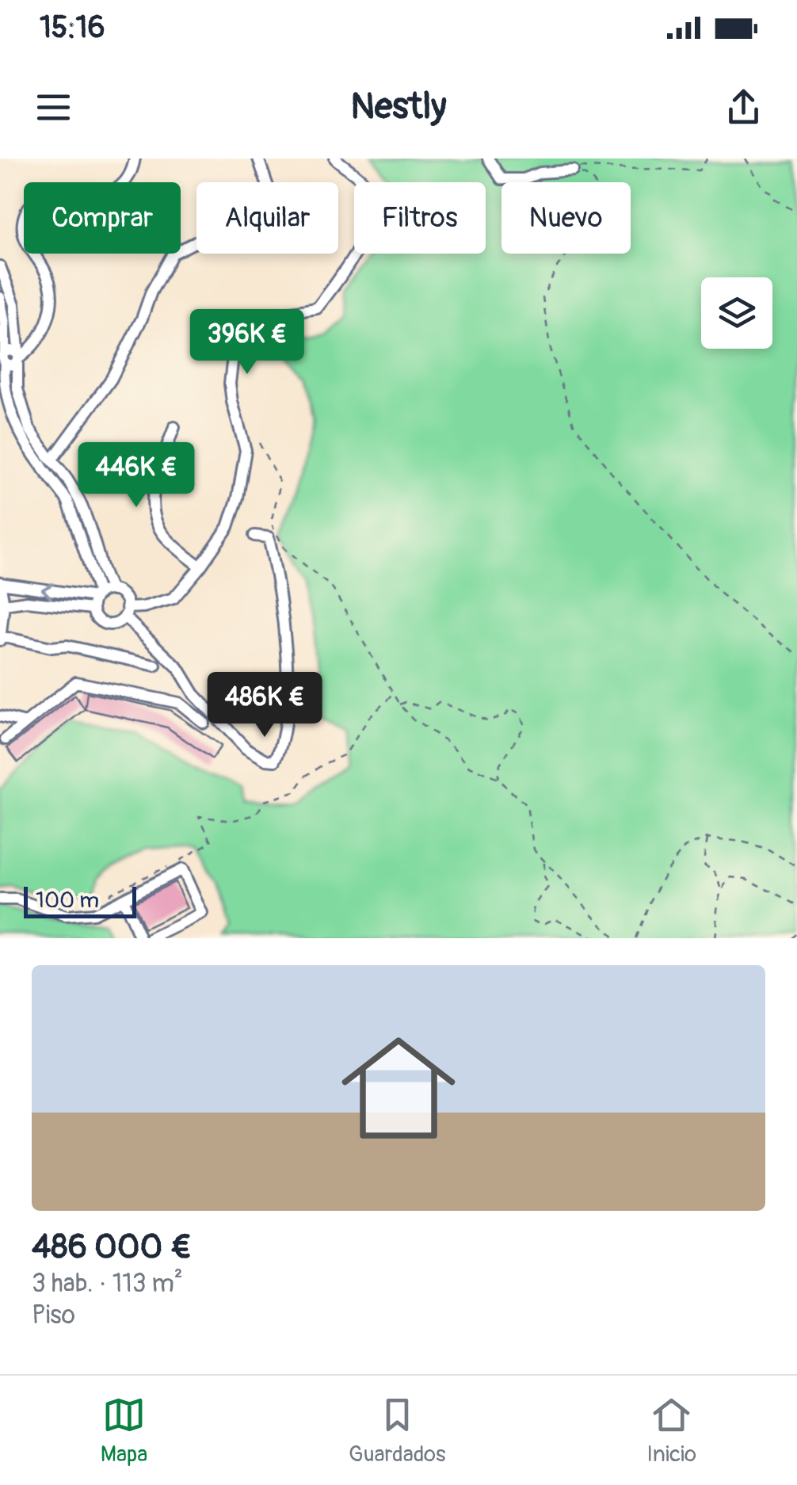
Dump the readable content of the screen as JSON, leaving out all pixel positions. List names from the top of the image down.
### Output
{
  "scale_bar": "100 m",
  "page": {
    "status": "15:16",
    "header": "Nestly",
    "chip": [
      "Comprar",
      "Alquilar",
      "Filtros",
      "Nuevo"
    ],
    "price": ["396K €", "446K €", "486K €"],
    "scale": "100 m",
    "list": [
      {
        "name": "486 000 €",
        "note": "3 hab. · 113 m² · Piso"
      }
    ],
    "tabs": ["Mapa", "Guardados", "Inicio"]
  }
}
